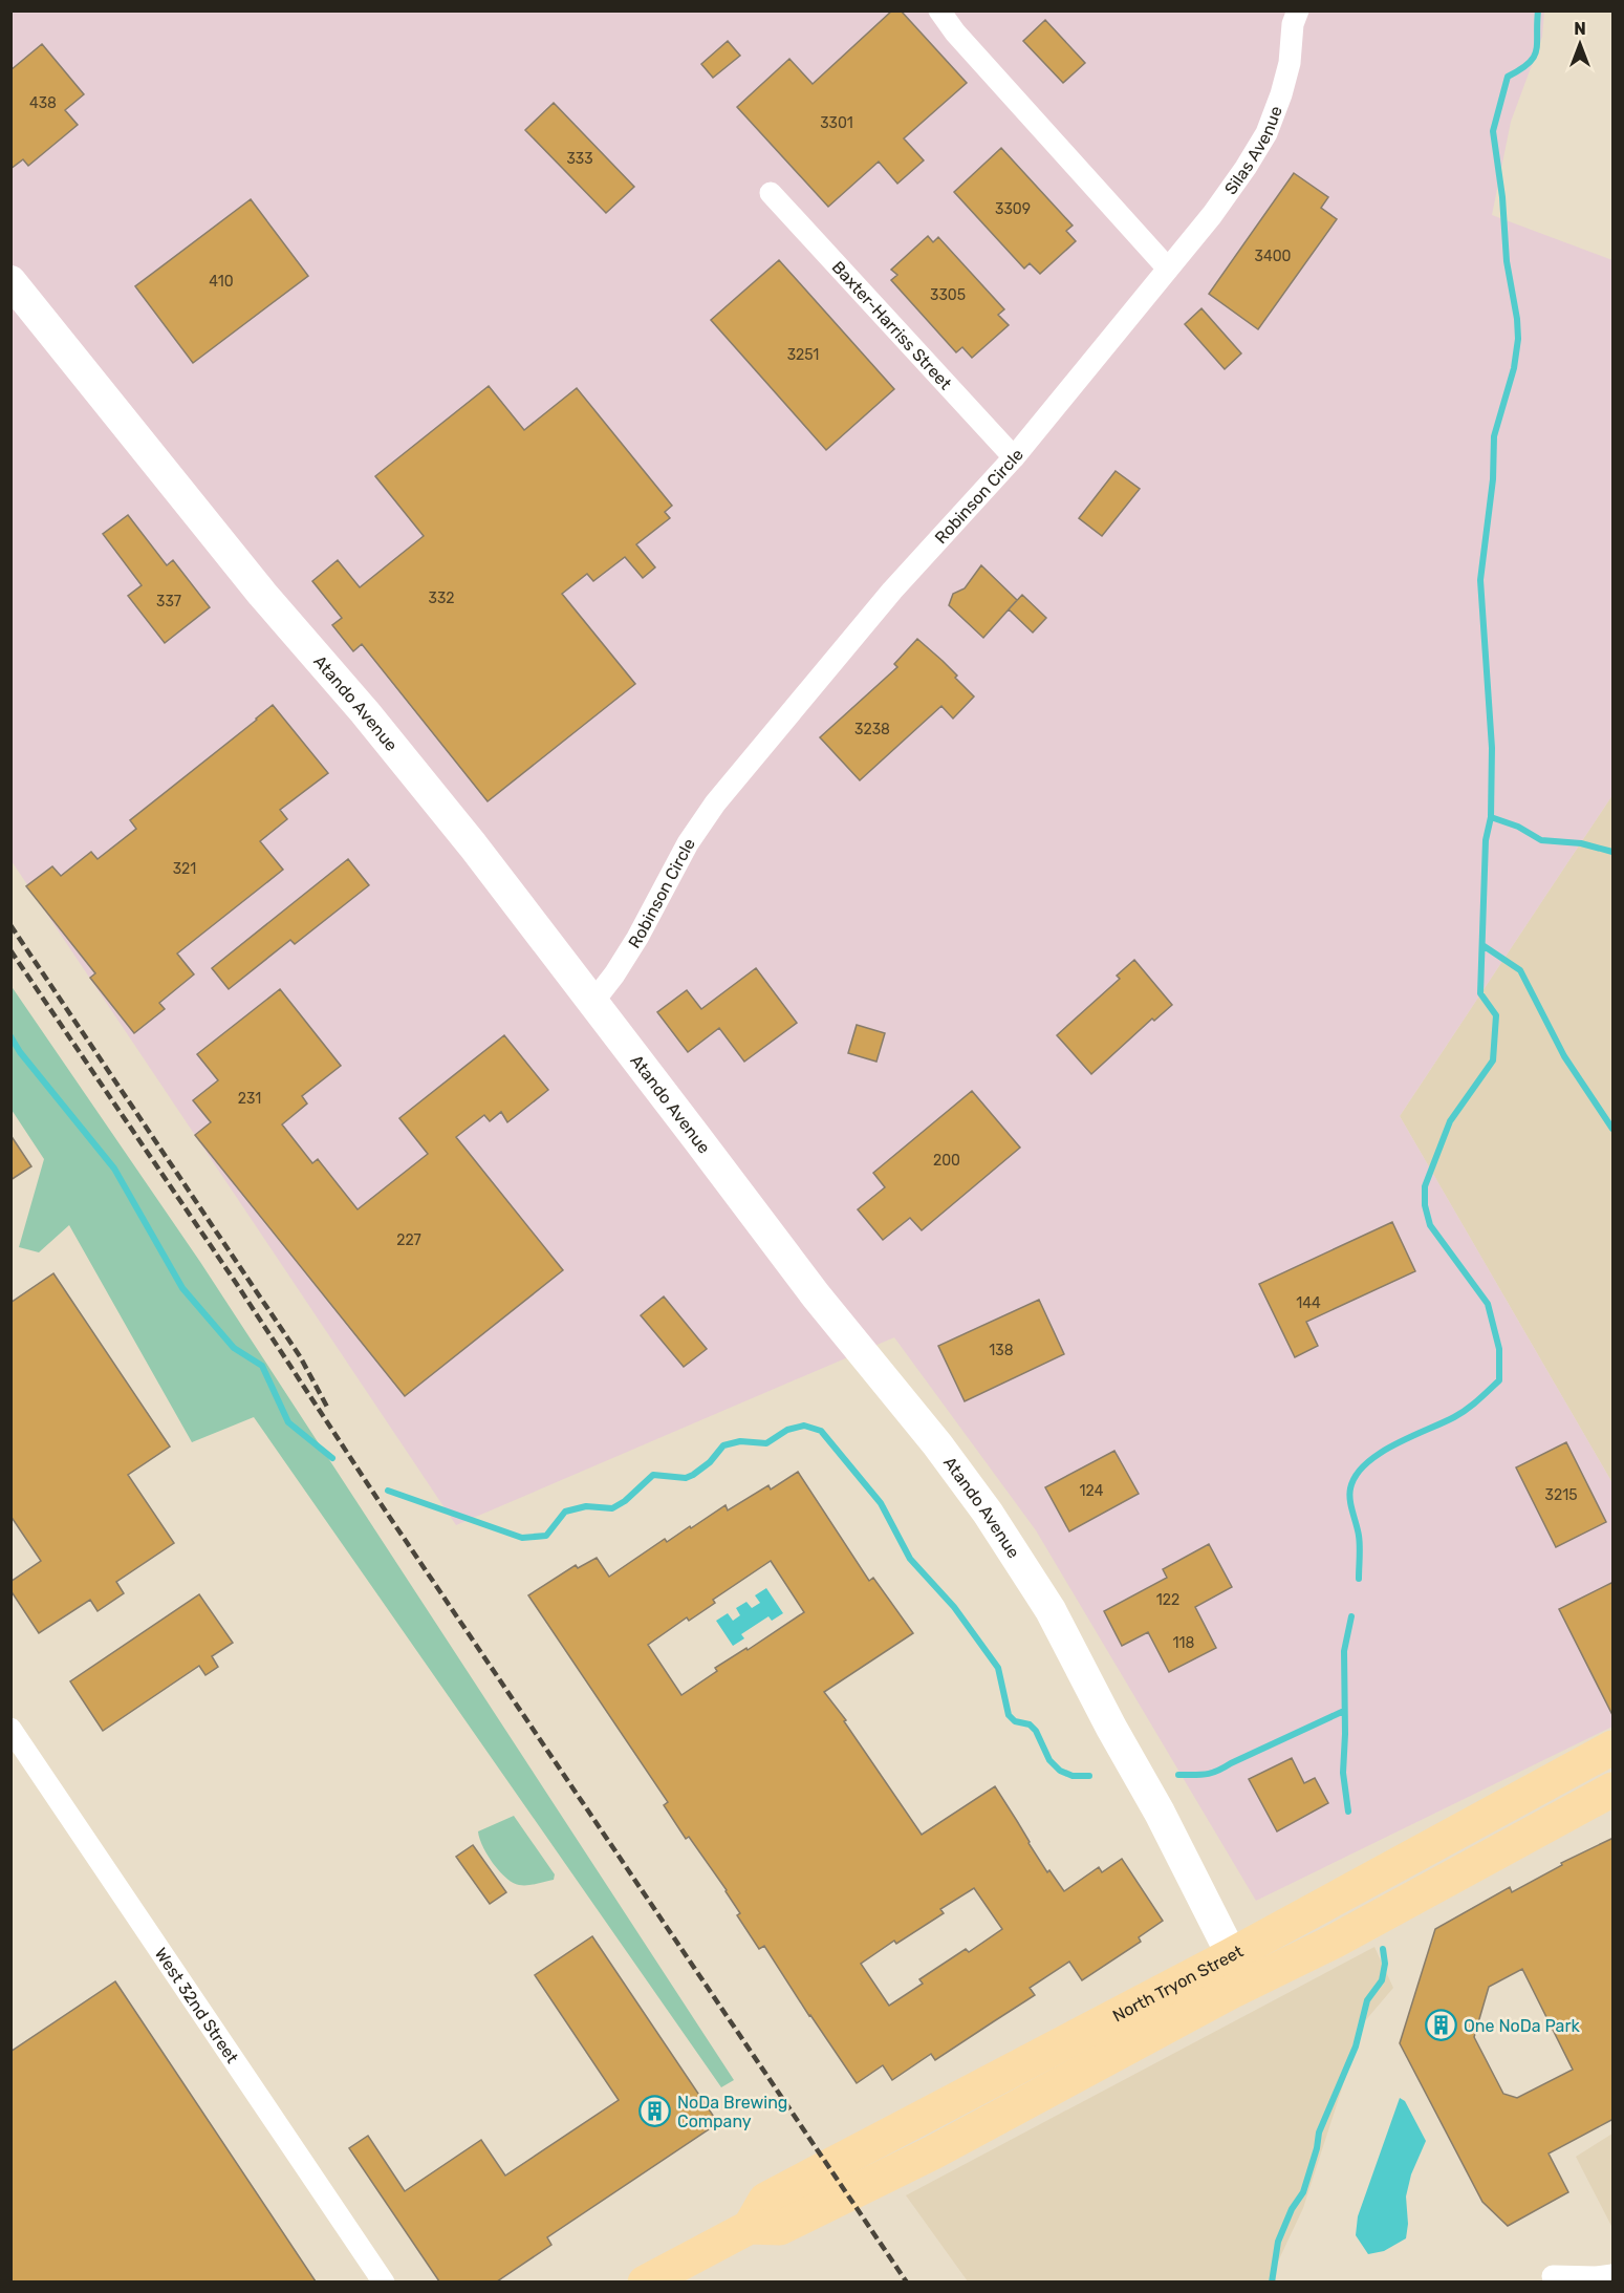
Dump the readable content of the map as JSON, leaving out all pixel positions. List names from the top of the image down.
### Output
{
  "streets": {
    "main road": ["Atando Avenue", "North Tryon Street"],
    "street": [
      "Silas Avenue",
      "Baxter-Harriss Street",
      "Robinson Circle",
      "West 32nd Street"
    ]
  },
  "crossings": [
    ["Silas Avenue", "Robinson Circle"],
    ["Baxter-Harriss Street", "Robinson Circle"],
    ["Robinson Circle", "Atando Avenue"],
    ["Atando Avenue", "North Tryon Street"]
  ],
  "places": {
    "building": ["One NoDa Park", "NoDa Brewing Company"]
  },
  "house_numbers": [
    "438",
    "3301",
    "333",
    "3309",
    "3400",
    "410",
    "3305",
    "3251",
    "332",
    "337",
    "3238",
    "321",
    "231",
    "200",
    "227",
    "144",
    "138",
    "124",
    "3215",
    "122",
    "118"
  ],
  "north": "top"
}
